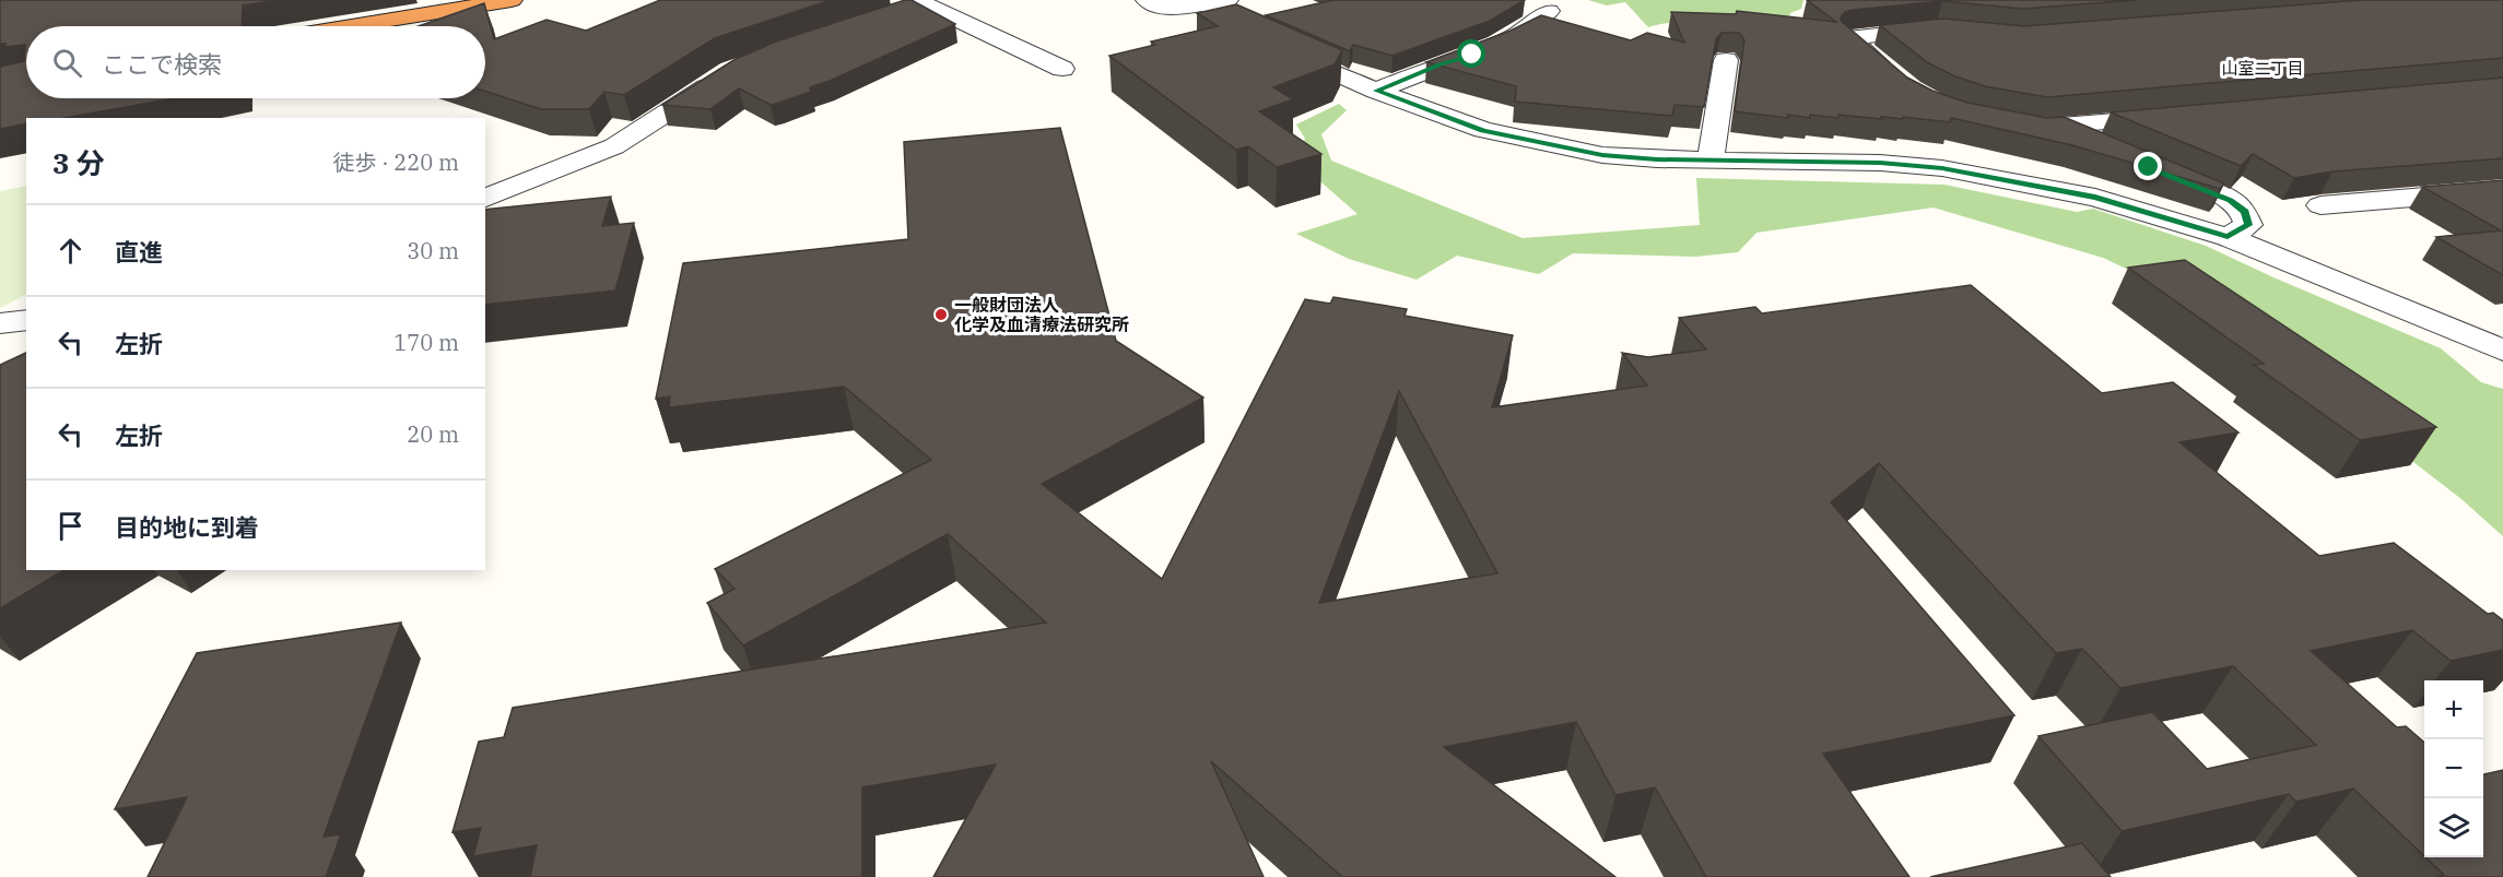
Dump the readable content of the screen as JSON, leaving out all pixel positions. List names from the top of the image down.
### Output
{
  "districts": ["山室二丁目"],
  "places": ["一般財団法人 化学及血清療法研究所"],
  "page": {
    "search": "ここで検索",
    "heading": ["3 分", "徒歩 · 220 m"],
    "list": [
      ["直進", "30 m"],
      ["左折", "170 m"],
      ["左折", "20 m"],
      "目的地に到着"
    ],
    "map_buttons": ["+", "−"]
  }
}
